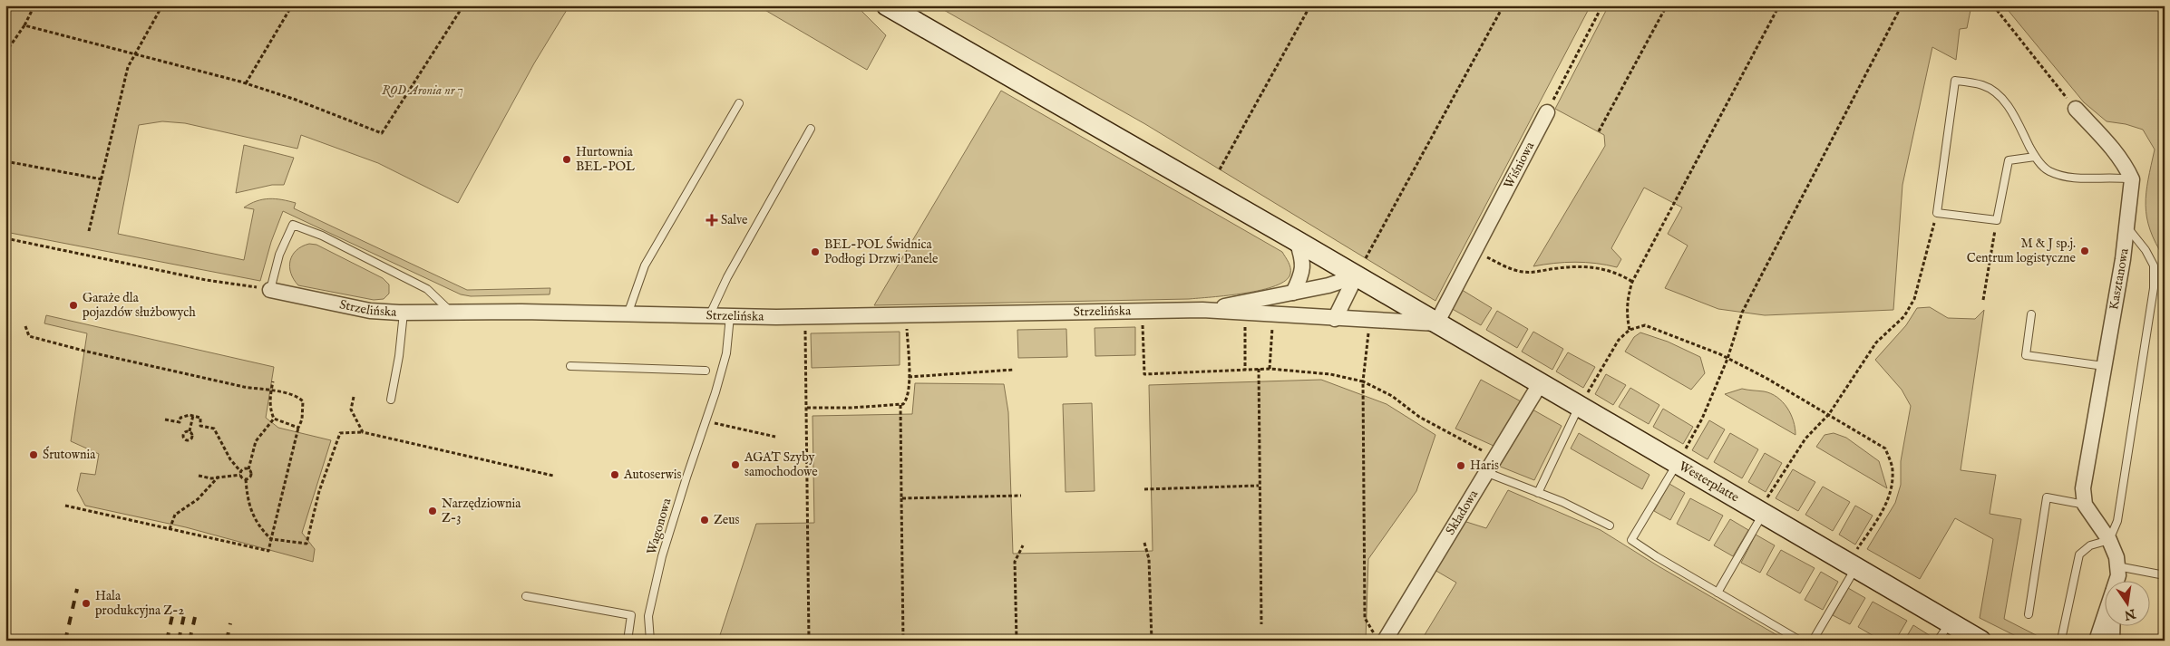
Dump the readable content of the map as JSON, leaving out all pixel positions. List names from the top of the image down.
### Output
{
  "streets": {
    "main road": ["Westerplatte"],
    "street": [
      "Wiśniowa",
      "Kasztanowa",
      "Strzelińska",
      "Składowa"
    ],
    "lane": ["Wagonowa"]
  },
  "crossings": [
    ["Wiśniowa", "Strzelińska"],
    ["Wiśniowa", "Westerplatte"],
    ["Strzelińska", "Westerplatte"],
    ["Strzelińska", "Wagonowa"],
    ["Westerplatte", "Składowa"]
  ],
  "parks": ["ROD Aronia nr 7"],
  "places": {
    "other": [
      "Hurtownia BEL-POL",
      "M & J sp.j. Centrum logistyczne",
      "BEL-POL Świdnica Podłogi Drzwi Panele",
      "Garaże dla pojazdów służbowych",
      "Śrutownia",
      "AGAT Szyby samochodowe",
      "Haris",
      "Autoserwis",
      "Narzędziownia Z-3",
      "Zeus",
      "Hala produkcyjna Z-2"
    ],
    "health": ["Salve"]
  },
  "north": "bottom"
}
